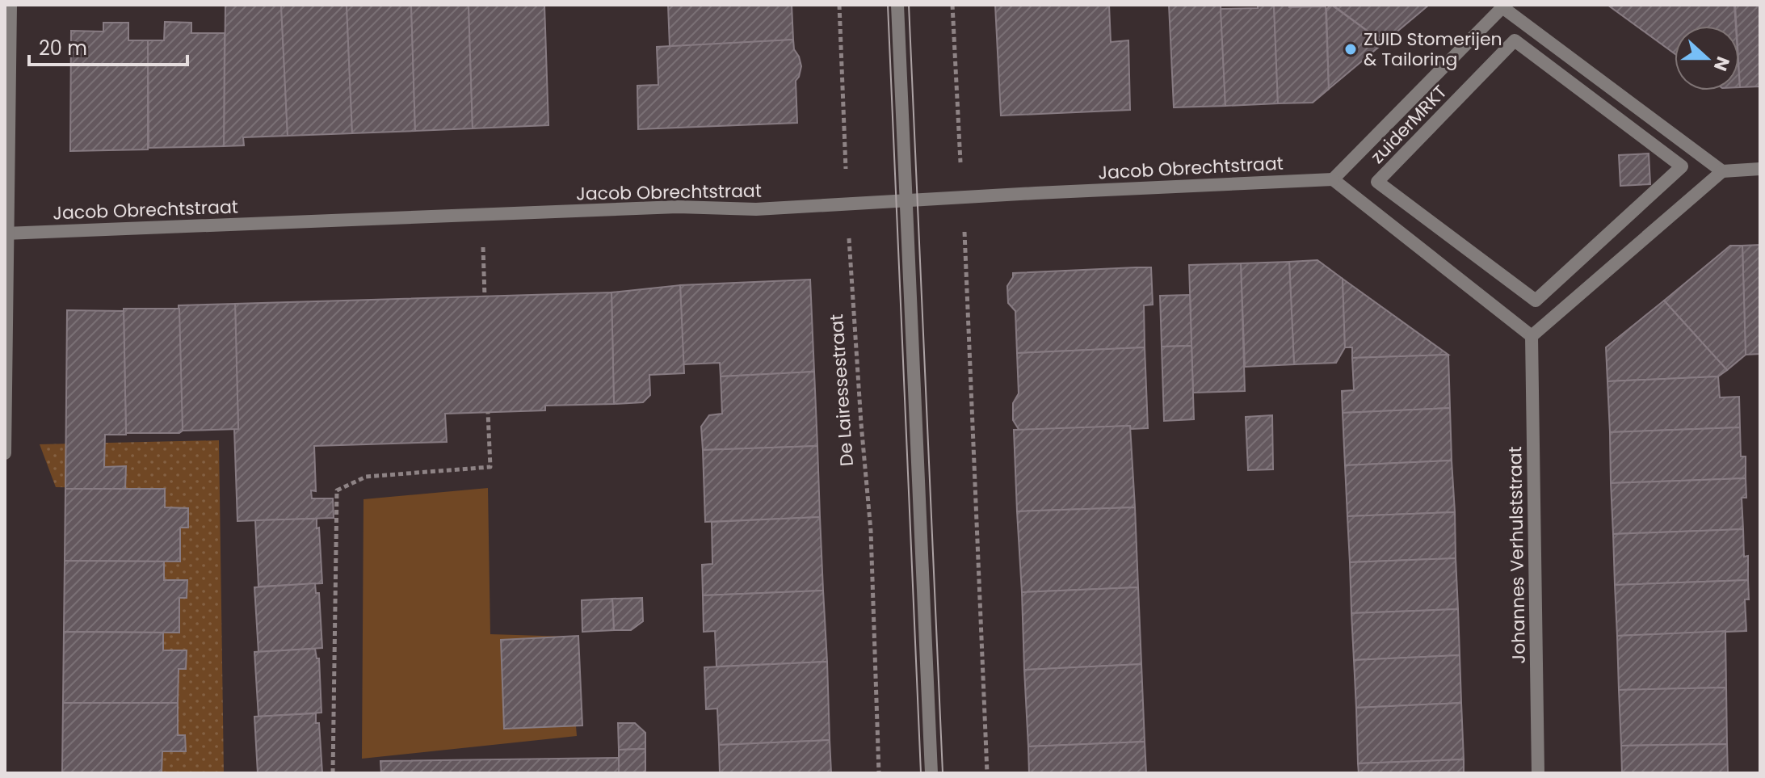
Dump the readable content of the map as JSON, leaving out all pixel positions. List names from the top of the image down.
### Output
{
  "streets": {
    "street": ["zuiderMRKT", "Jacob Obrechtstraat", "Johannes Verhulststraat"],
    "path": ["De Lairessestraat"]
  },
  "crossings": [
    ["Jacob Obrechtstraat", "De Lairessestraat"]
  ],
  "places": ["ZUID Stomerijen & Tailoring"],
  "scale_bar": "20 m",
  "north": "right"
}
